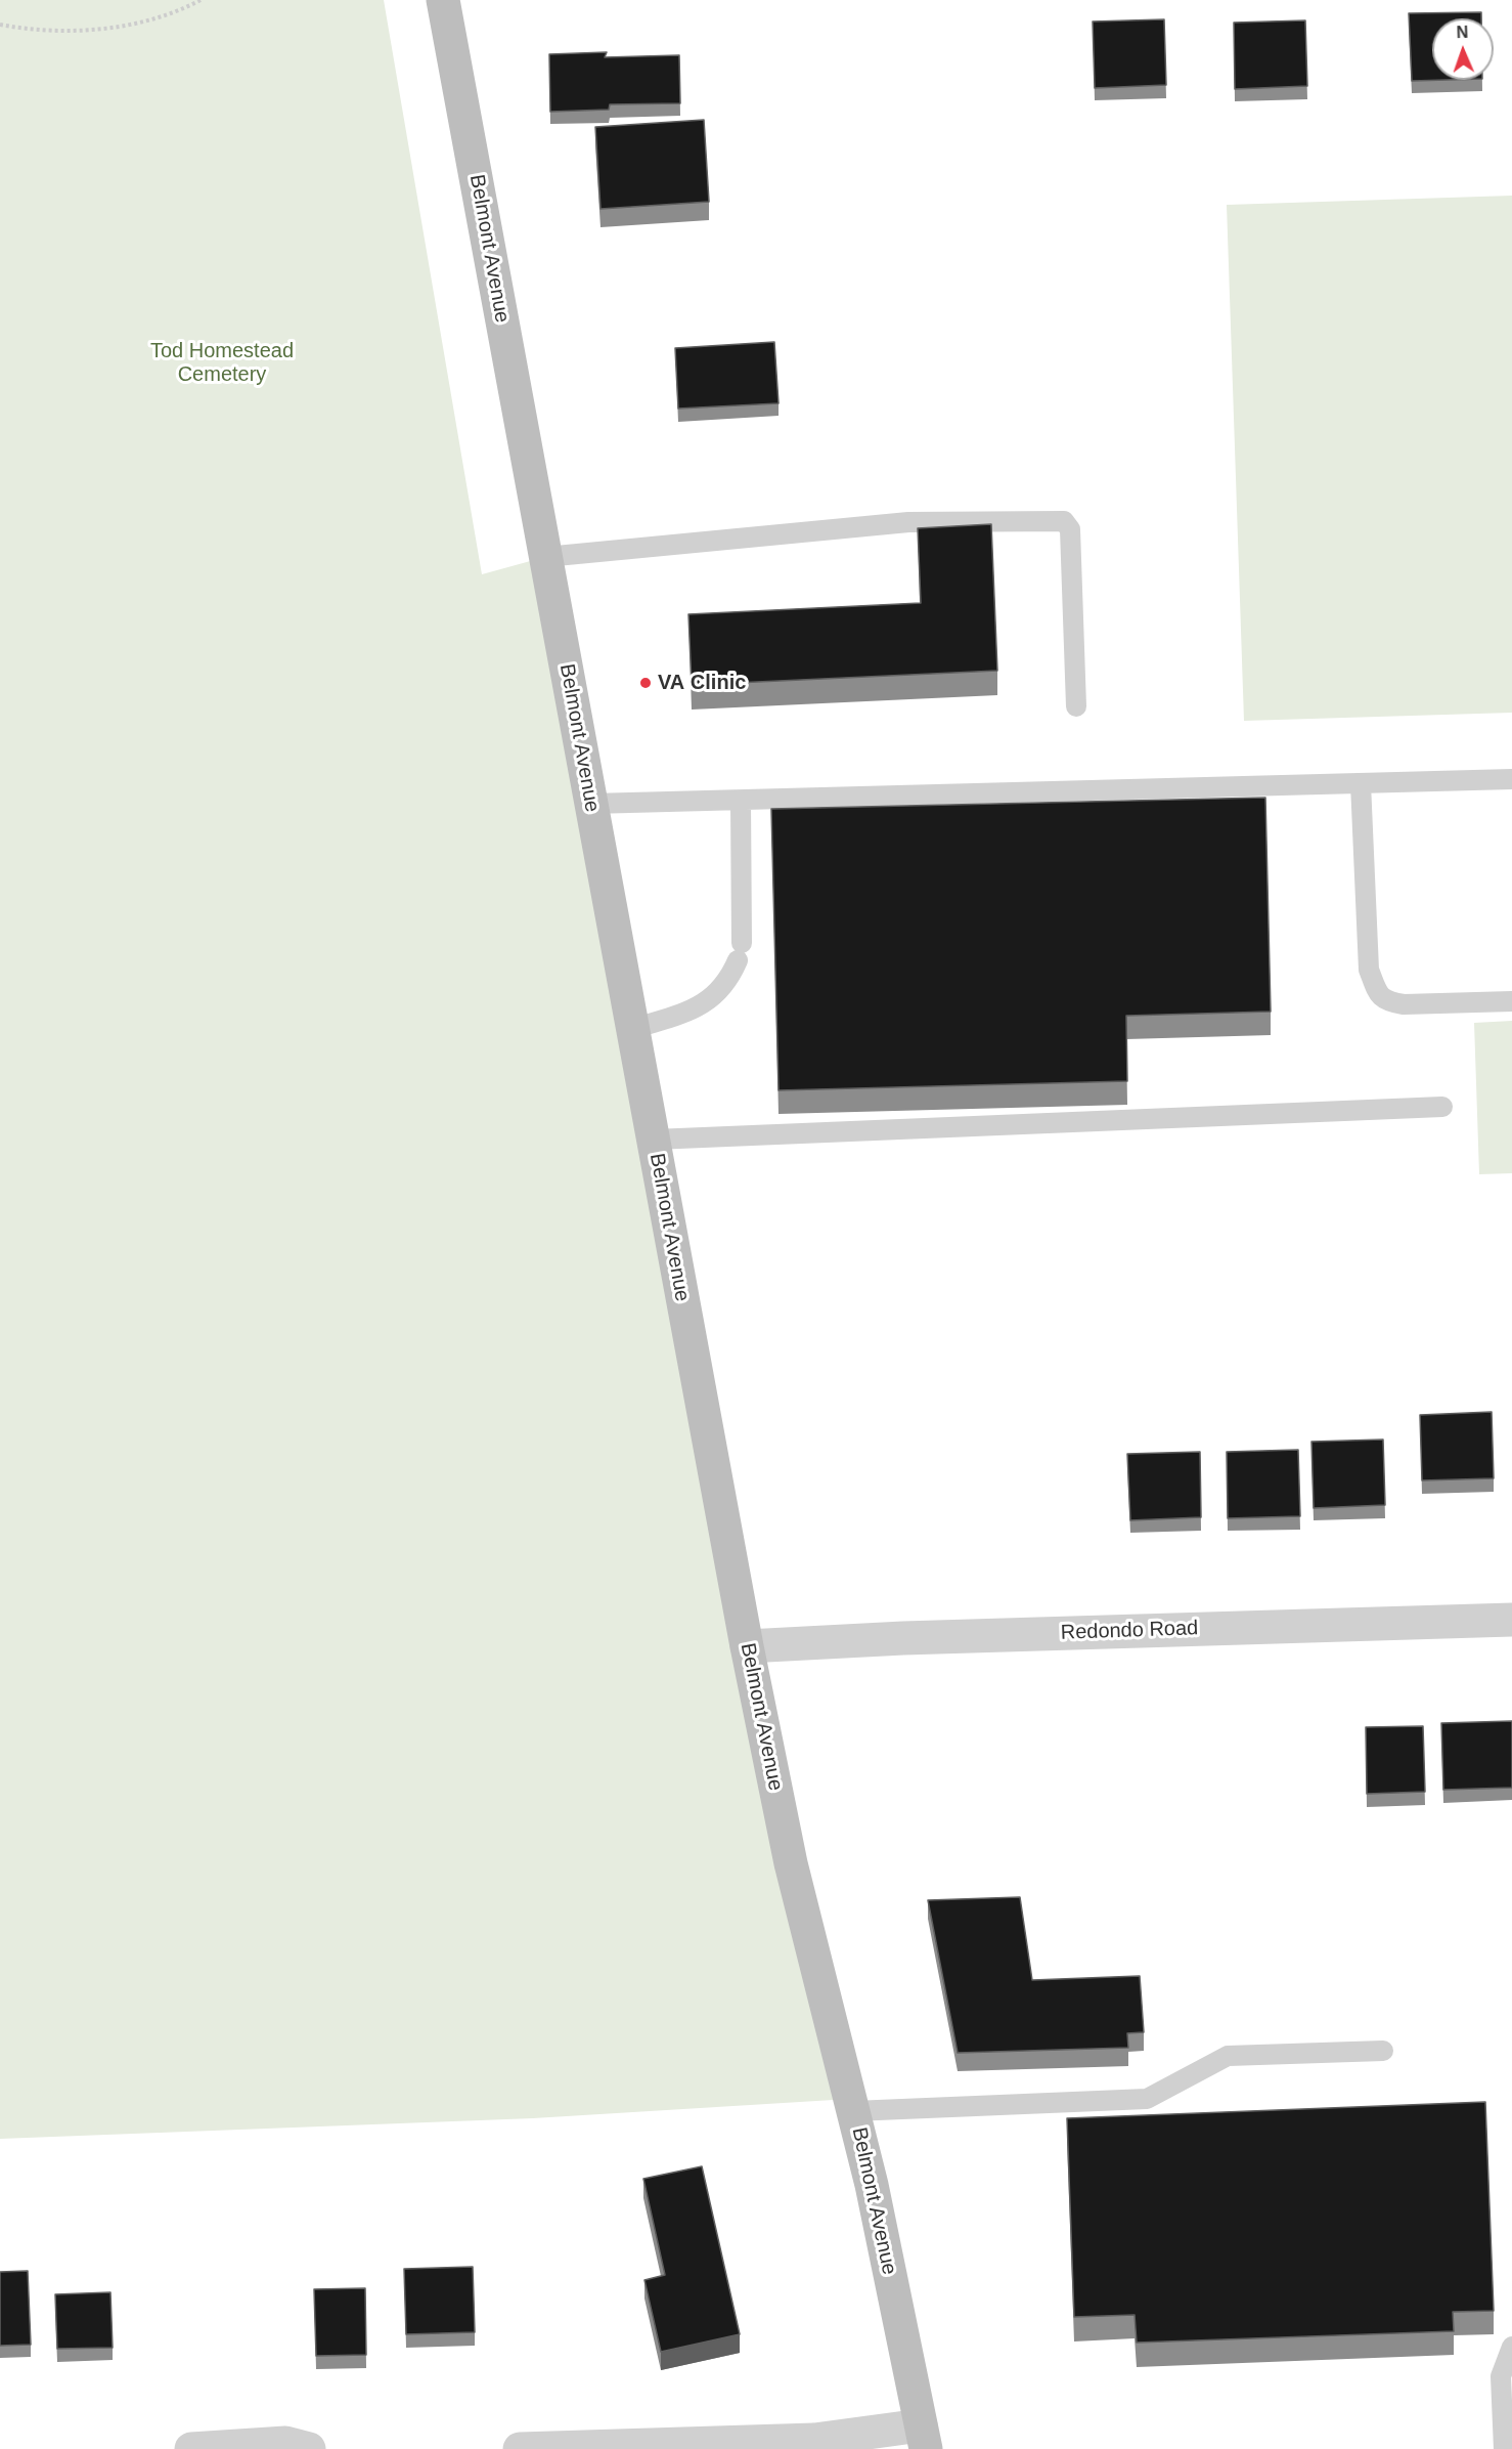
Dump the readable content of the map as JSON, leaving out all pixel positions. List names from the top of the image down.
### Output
{
  "streets": {
    "main road": ["Belmont Avenue"],
    "street": ["Redondo Road"]
  },
  "crossings": [
    ["Belmont Avenue", "Redondo Road"]
  ],
  "parks": ["Tod Homestead Cemetery"],
  "places": ["VA Clinic"],
  "north": "top"
}
